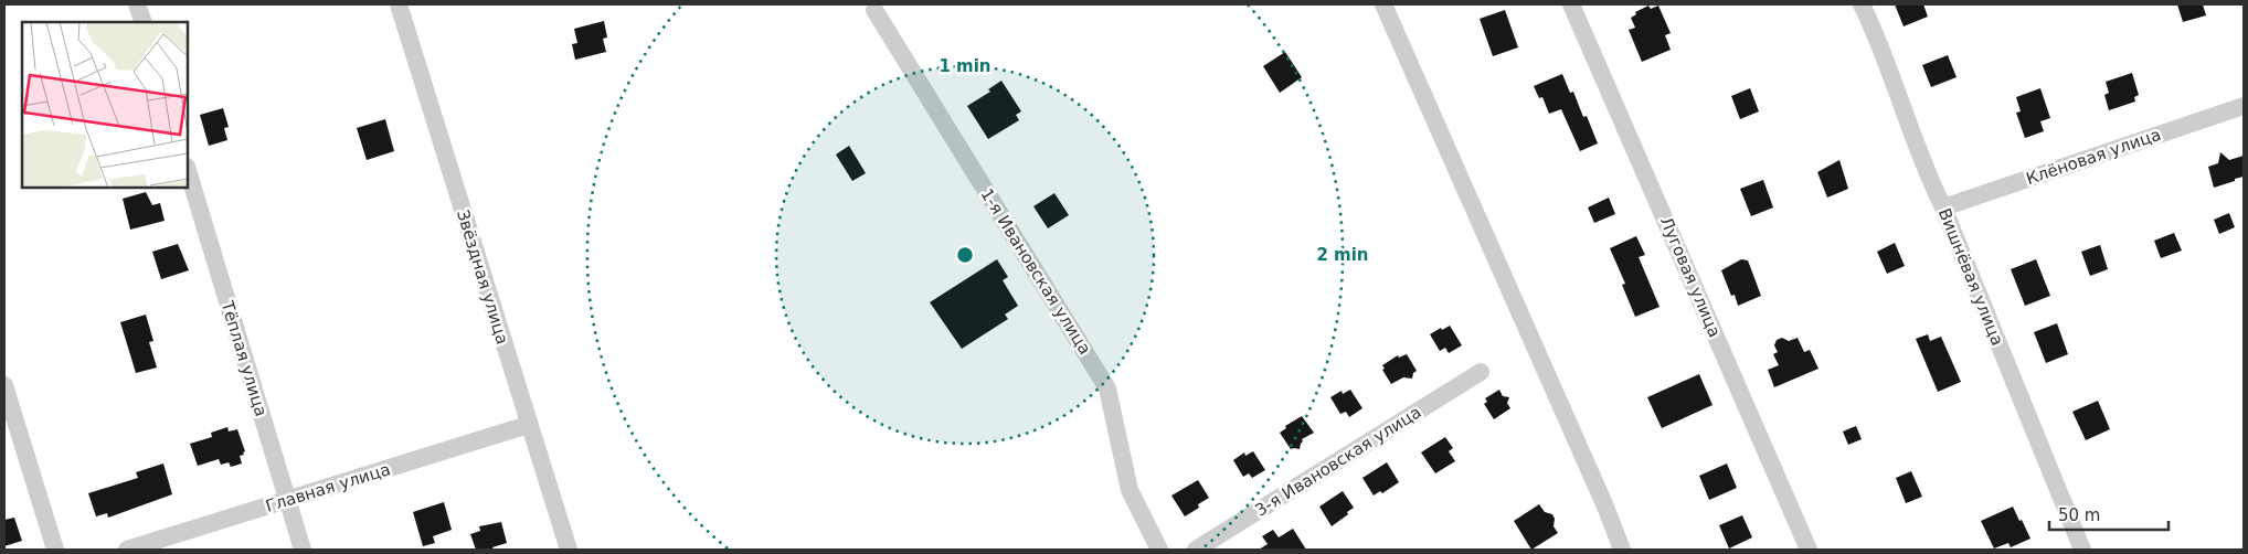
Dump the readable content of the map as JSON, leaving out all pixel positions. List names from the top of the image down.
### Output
{
  "streets": {
    "street": [
      "Клёновая улица",
      "1-я Ивановская улица",
      "Звёздная улица",
      "Луговая улица",
      "Вишнёвая улица",
      "Тёплая улица",
      "3-я Ивановская улица",
      "Главная улица"
    ]
  },
  "crossings": [
    ["Клёновая улица", "Вишнёвая улица"],
    ["Звёздная улица", "Главная улица"],
    ["Тёплая улица", "Главная улица"]
  ],
  "scale_bar": "50 m",
  "rings": ["1 min", "2 min"]
}
